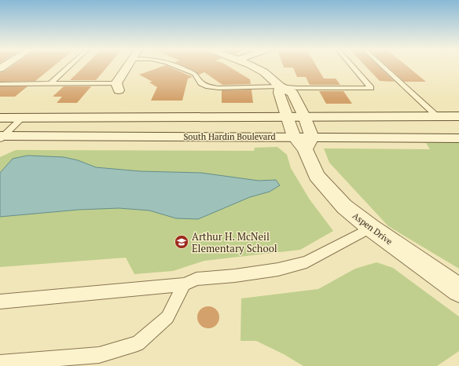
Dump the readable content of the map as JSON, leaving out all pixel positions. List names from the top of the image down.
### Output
{
  "streets": {
    "main road": ["South Hardin Boulevard", "Aspen Drive"]
  },
  "crossings": [
    ["South Hardin Boulevard", "Aspen Drive"]
  ],
  "places": {
    "school or university": ["Arthur H. McNeil Elementary School"]
  }
}
